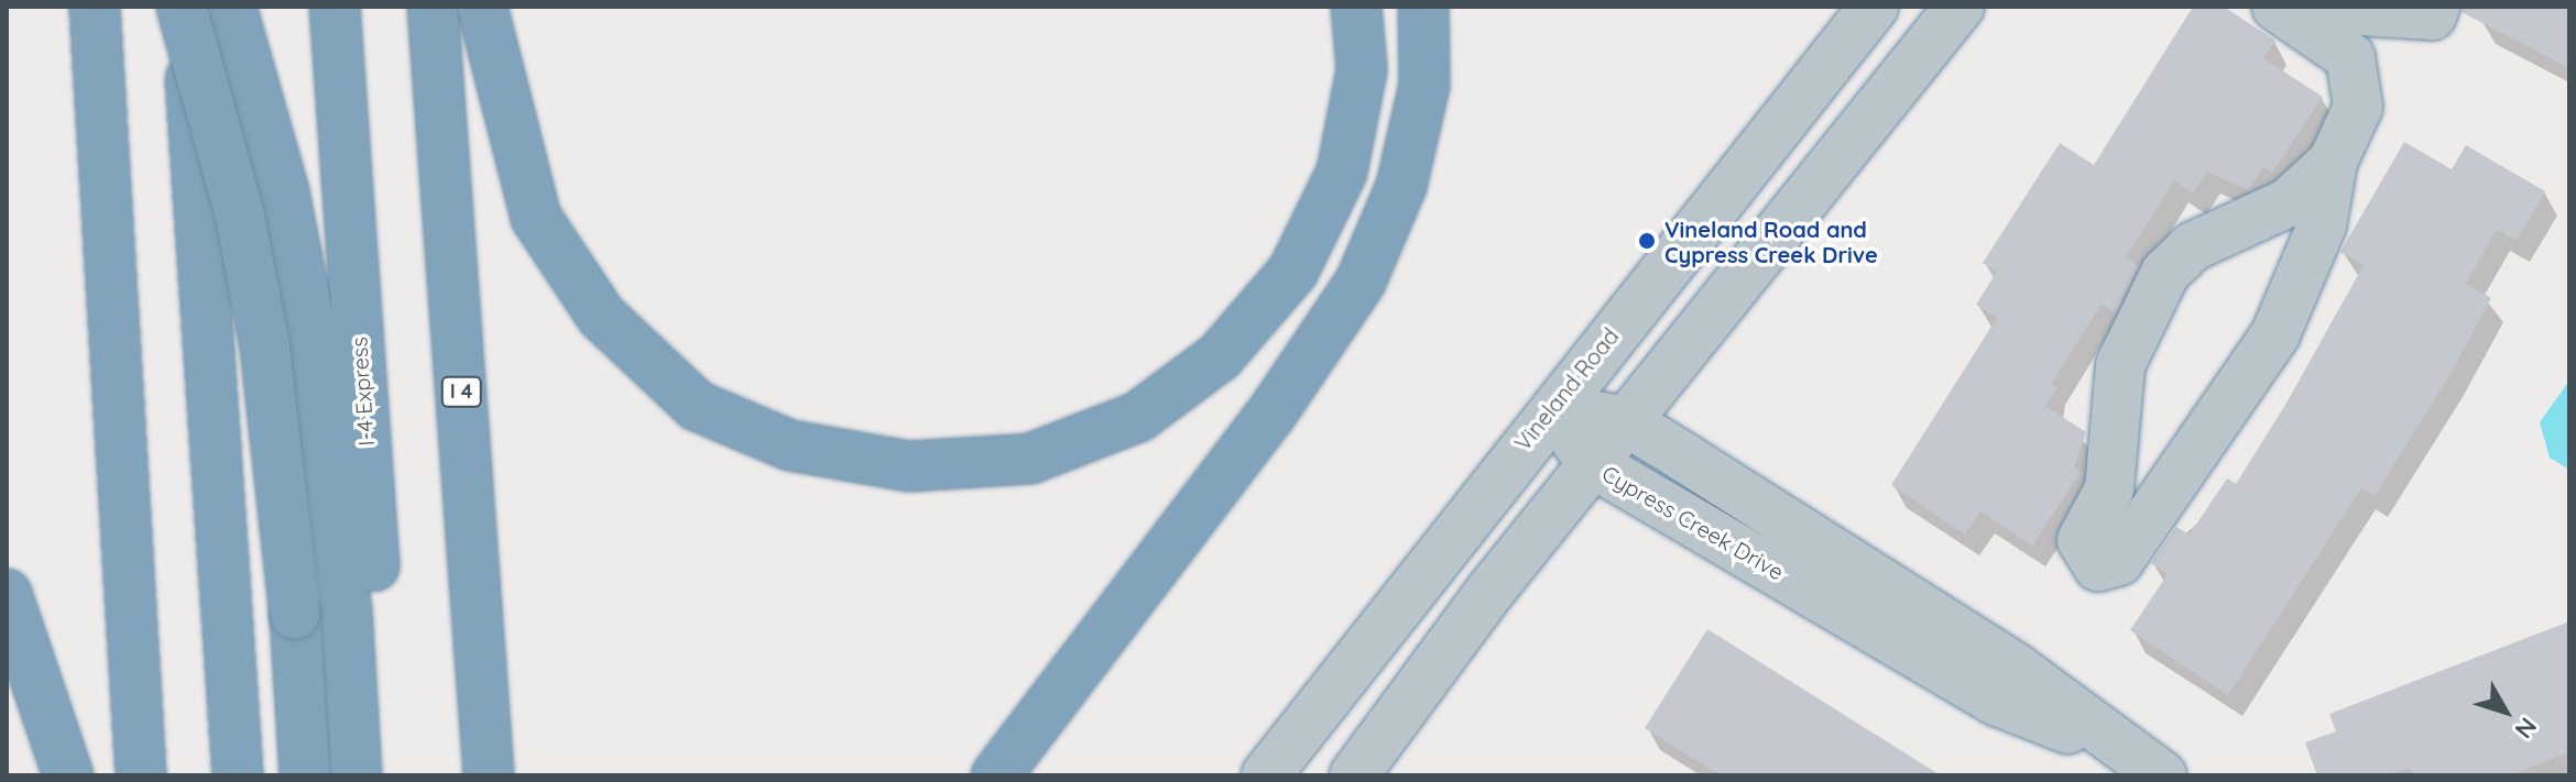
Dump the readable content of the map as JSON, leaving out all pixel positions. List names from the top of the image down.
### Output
{
  "streets": {
    "highway": ["I-4 Express", "I 4"],
    "street": ["Vineland Road", "Cypress Creek Drive"]
  },
  "crossings": [
    ["Vineland Road", "Cypress Creek Drive"]
  ],
  "places": ["Vineland Road and Cypress Creek Drive"],
  "north": "bottom right"
}
